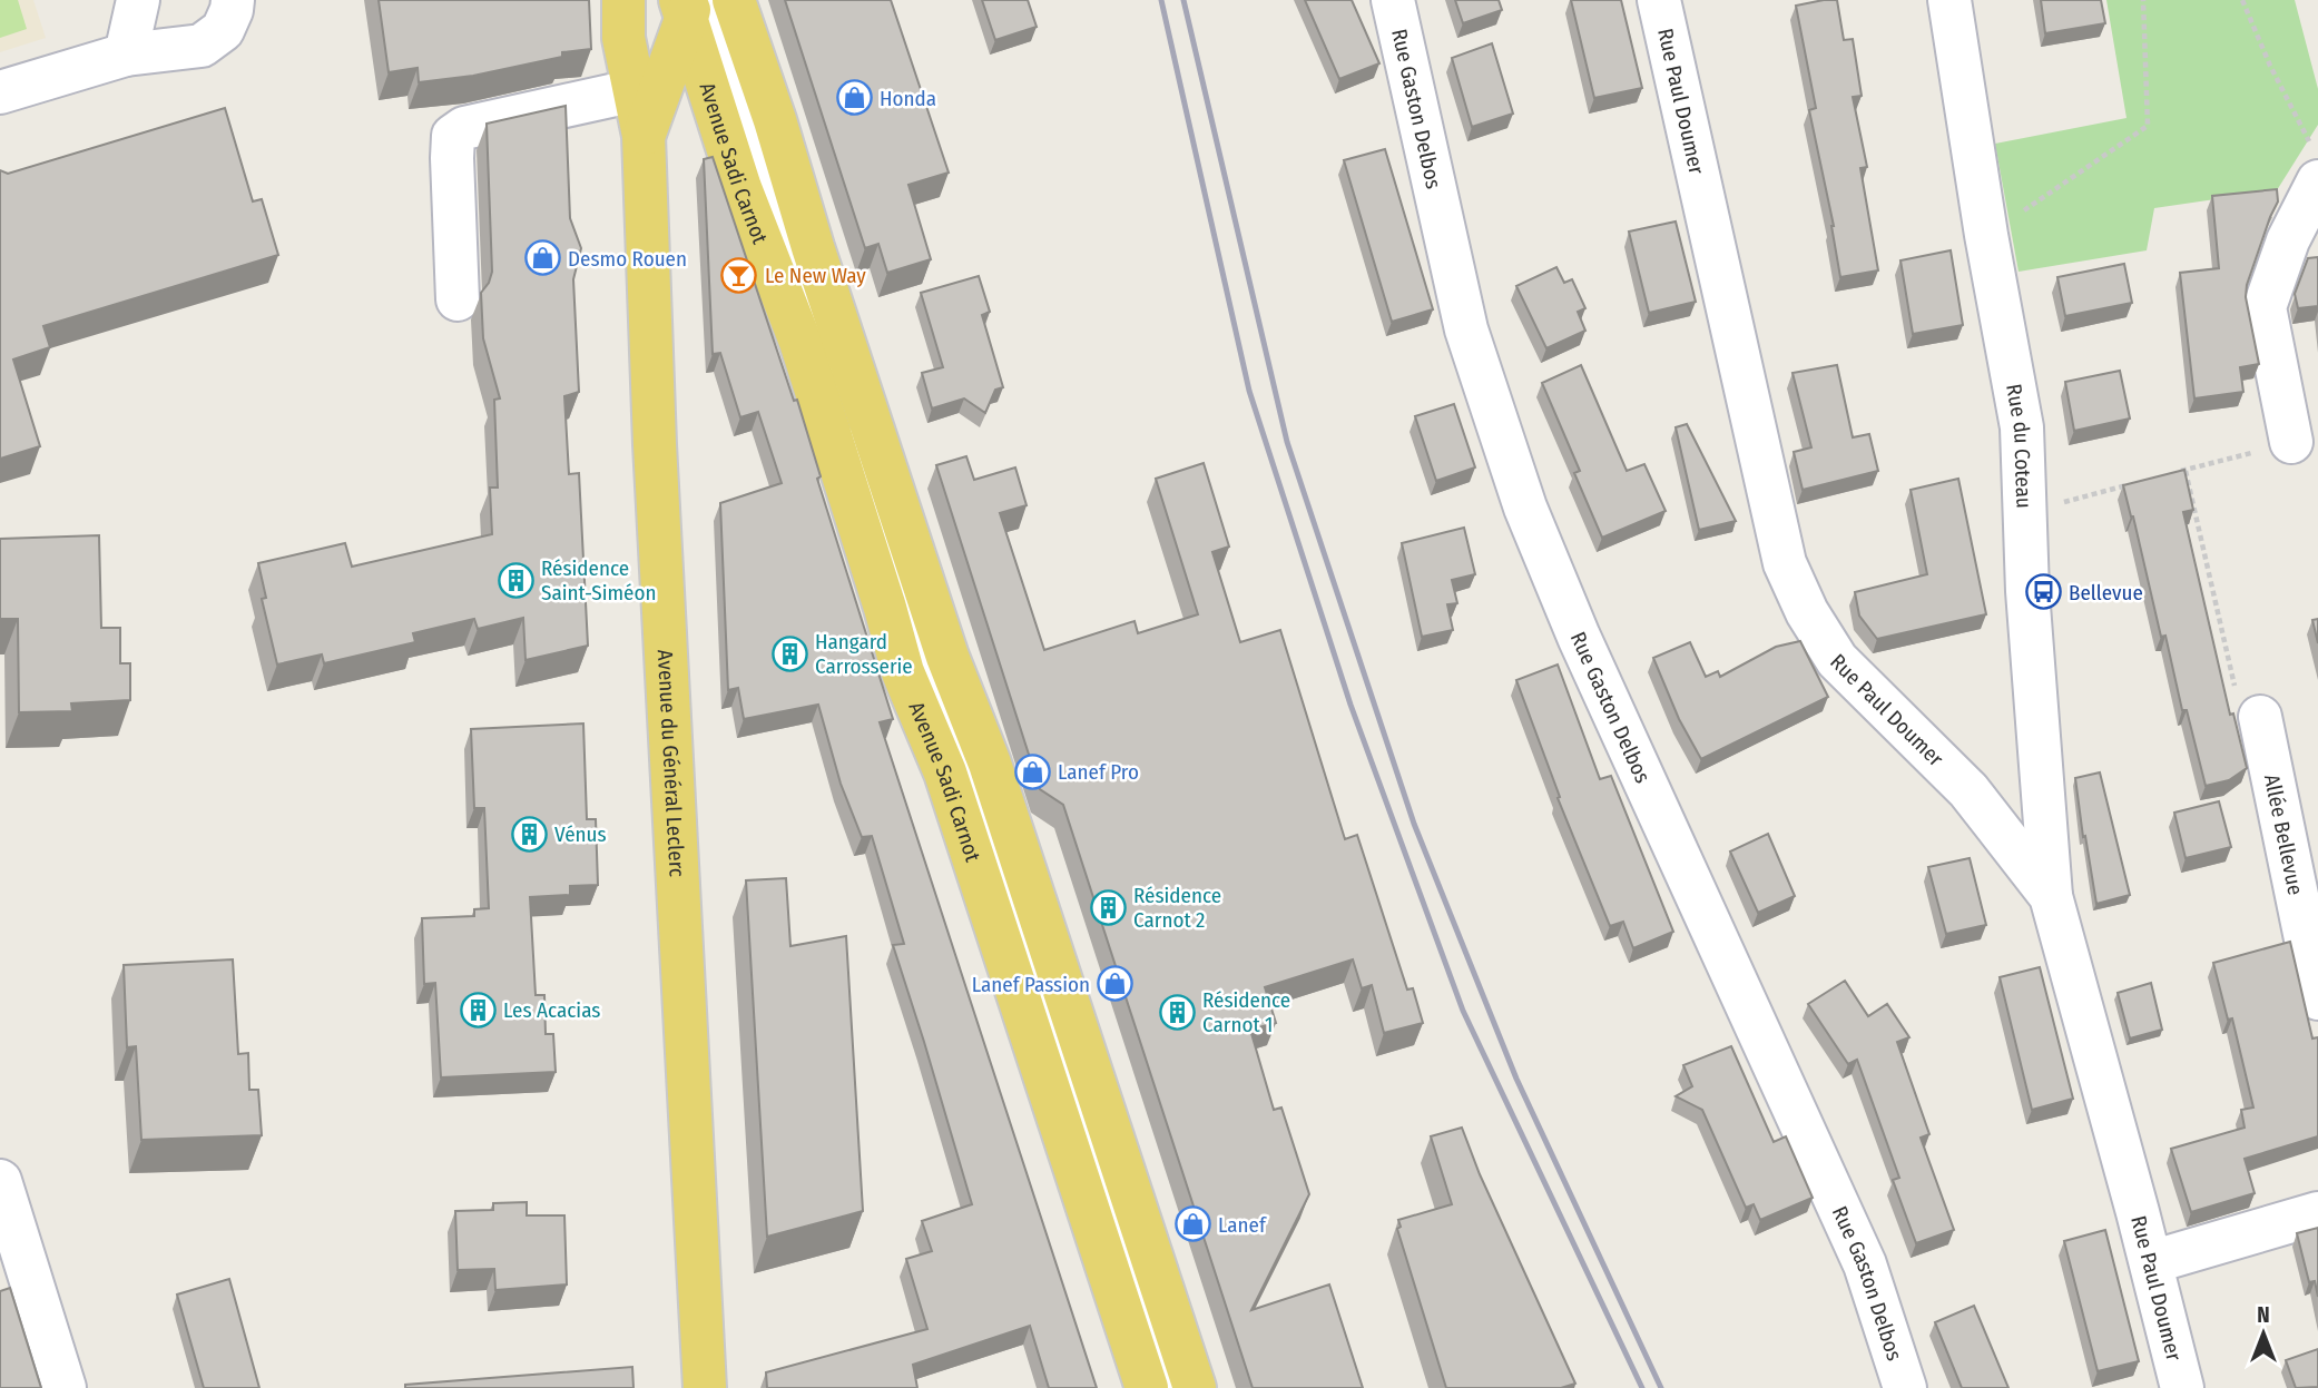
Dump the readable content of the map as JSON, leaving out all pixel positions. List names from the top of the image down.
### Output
{
  "streets": {
    "main road": ["Avenue Sadi Carnot", "Avenue du Général Leclerc"],
    "street": [
      "Rue Paul Doumer",
      "Rue Gaston Delbos",
      "Rue du Coteau",
      "Allée Bellevue"
    ]
  },
  "crossings": [
    ["Rue Paul Doumer", "Rue du Coteau"]
  ],
  "places": {
    "shop": [
      "Honda",
      "Desmo Rouen",
      "Lanef Pro",
      "Lanef Passion",
      "Lanef"
    ],
    "bar": ["Le New Way"],
    "building": [
      "Résidence Saint-Siméon",
      "Hangard Carrosserie",
      "Vénus",
      "Résidence Carnot 2",
      "Les Acacias",
      "Résidence Carnot 1"
    ],
    "bus stop": ["Bellevue"]
  },
  "north": "top"
}
